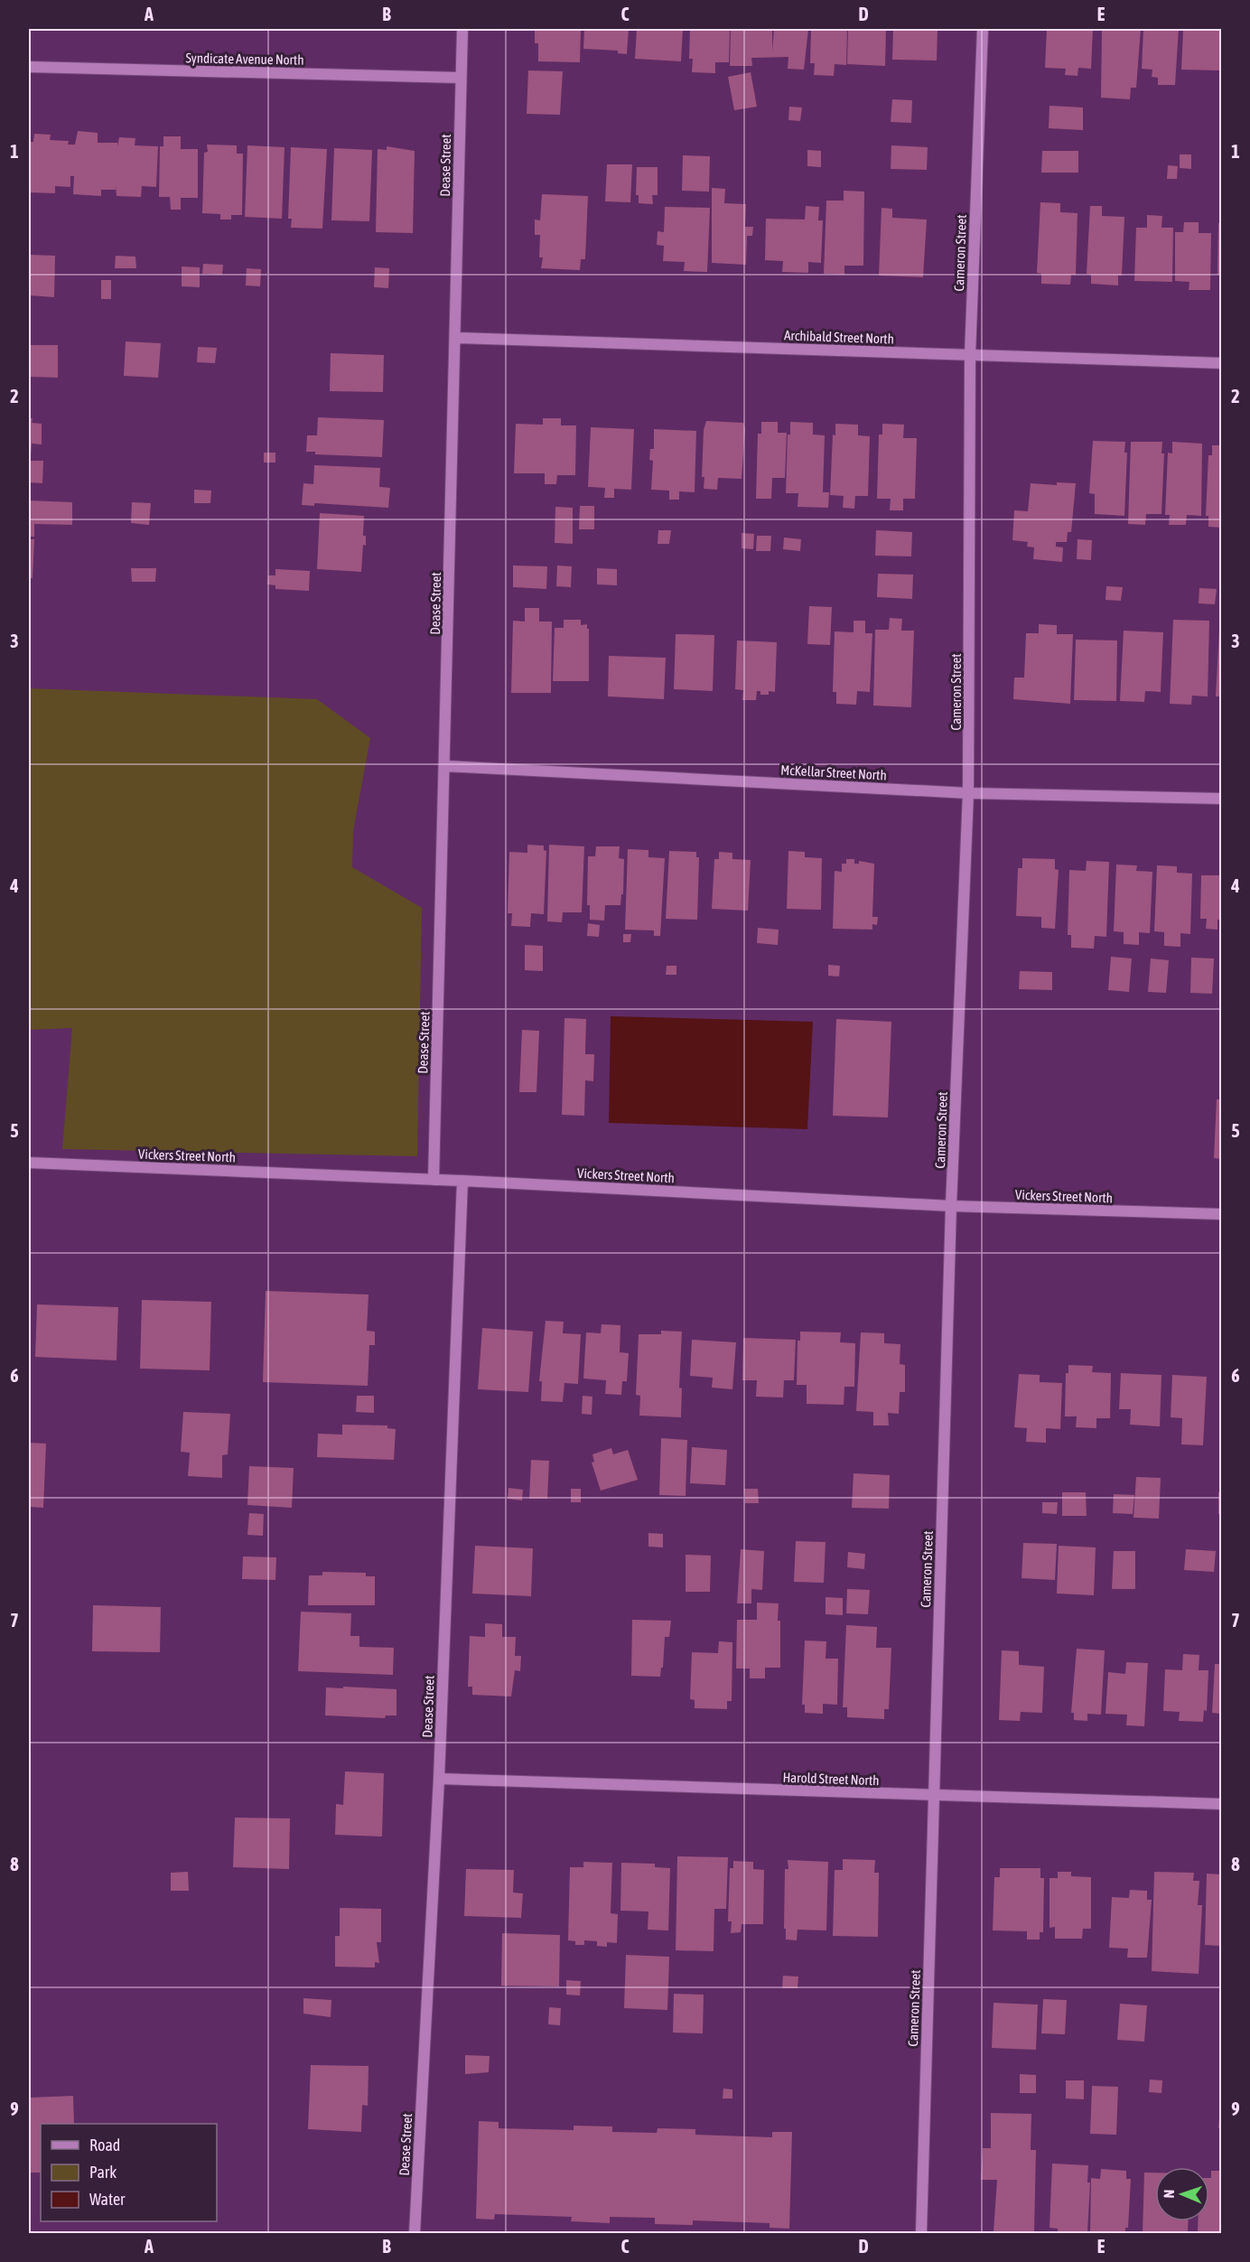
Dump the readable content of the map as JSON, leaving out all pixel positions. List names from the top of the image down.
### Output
{
  "streets": {
    "street": [
      "Syndicate Avenue North",
      "Dease Street",
      "Cameron Street",
      "Archibald Street North",
      "McKellar Street North",
      "Vickers Street North",
      "Harold Street North"
    ]
  },
  "crossings": [
    ["Syndicate Avenue North", "Dease Street"],
    ["Dease Street", "Archibald Street North"],
    ["Dease Street", "McKellar Street North"],
    ["Dease Street", "Vickers Street North"],
    ["Dease Street", "Harold Street North"],
    ["Cameron Street", "Archibald Street North"],
    ["Cameron Street", "McKellar Street North"],
    ["Cameron Street", "Vickers Street North"],
    ["Cameron Street", "Harold Street North"]
  ],
  "legend": ["Road", "Park", "Water"],
  "north": "left",
  "grid": {
    "columns": [
      "A",
      "B",
      "C",
      "D",
      "E"
    ],
    "rows": [
      "1",
      "2",
      "3",
      "4",
      "5",
      "6",
      "7",
      "8",
      "9"
    ]
  }
}
